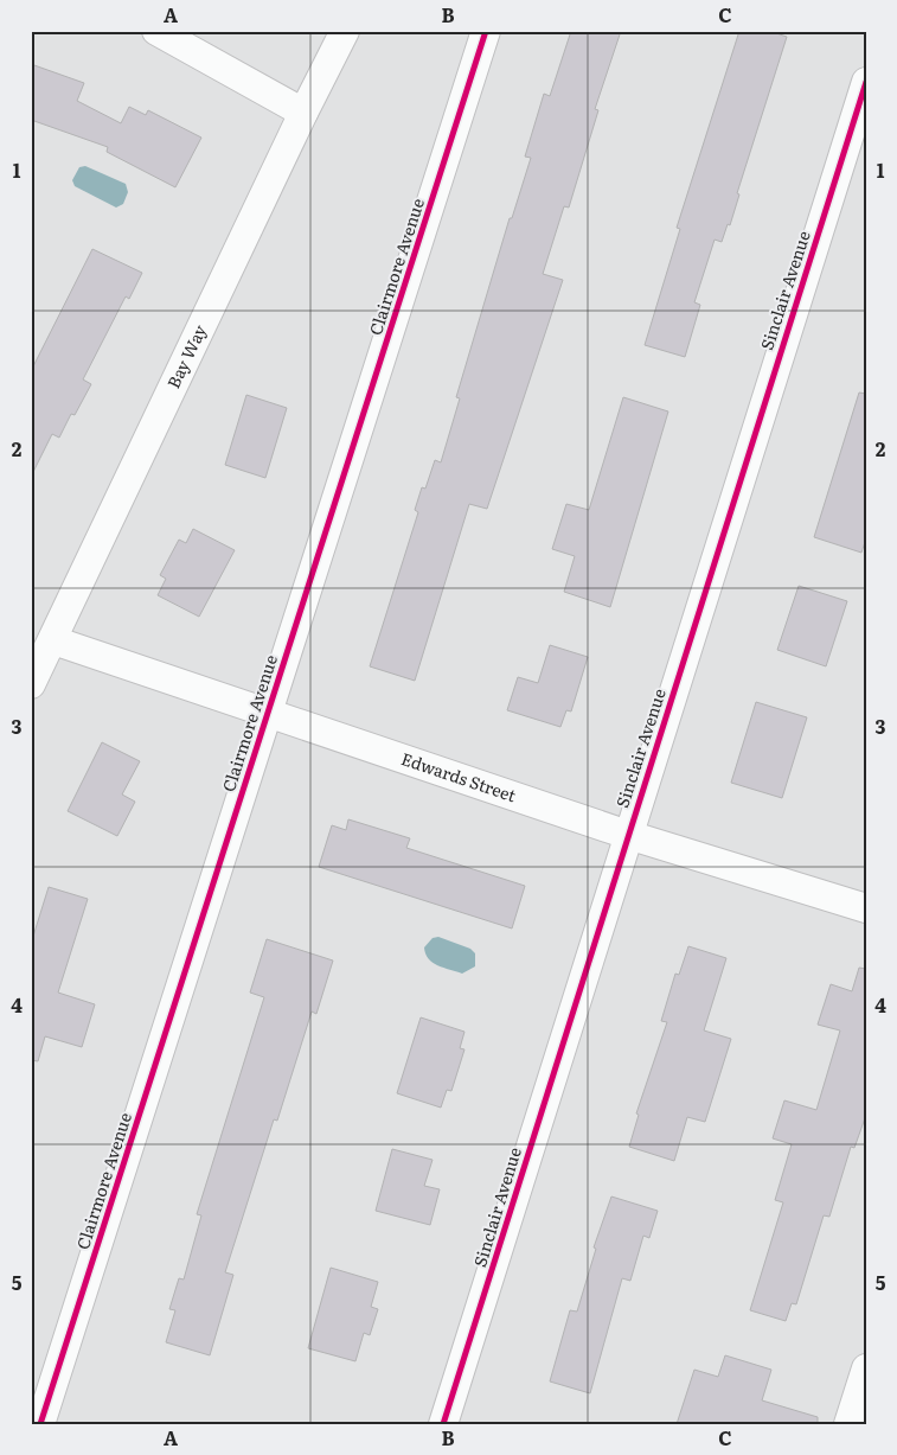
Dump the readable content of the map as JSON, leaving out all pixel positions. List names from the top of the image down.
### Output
{
  "streets": {
    "street": [
      "Clairmore Avenue",
      "Sinclair Avenue",
      "Bay Way",
      "Edwards Street"
    ]
  },
  "crossings": [
    ["Clairmore Avenue", "Edwards Street"],
    ["Sinclair Avenue", "Edwards Street"],
    ["Bay Way", "Edwards Street"]
  ],
  "grid": {
    "columns": ["A", "B", "C"],
    "rows": [
      "1",
      "2",
      "3",
      "4",
      "5"
    ]
  }
}
